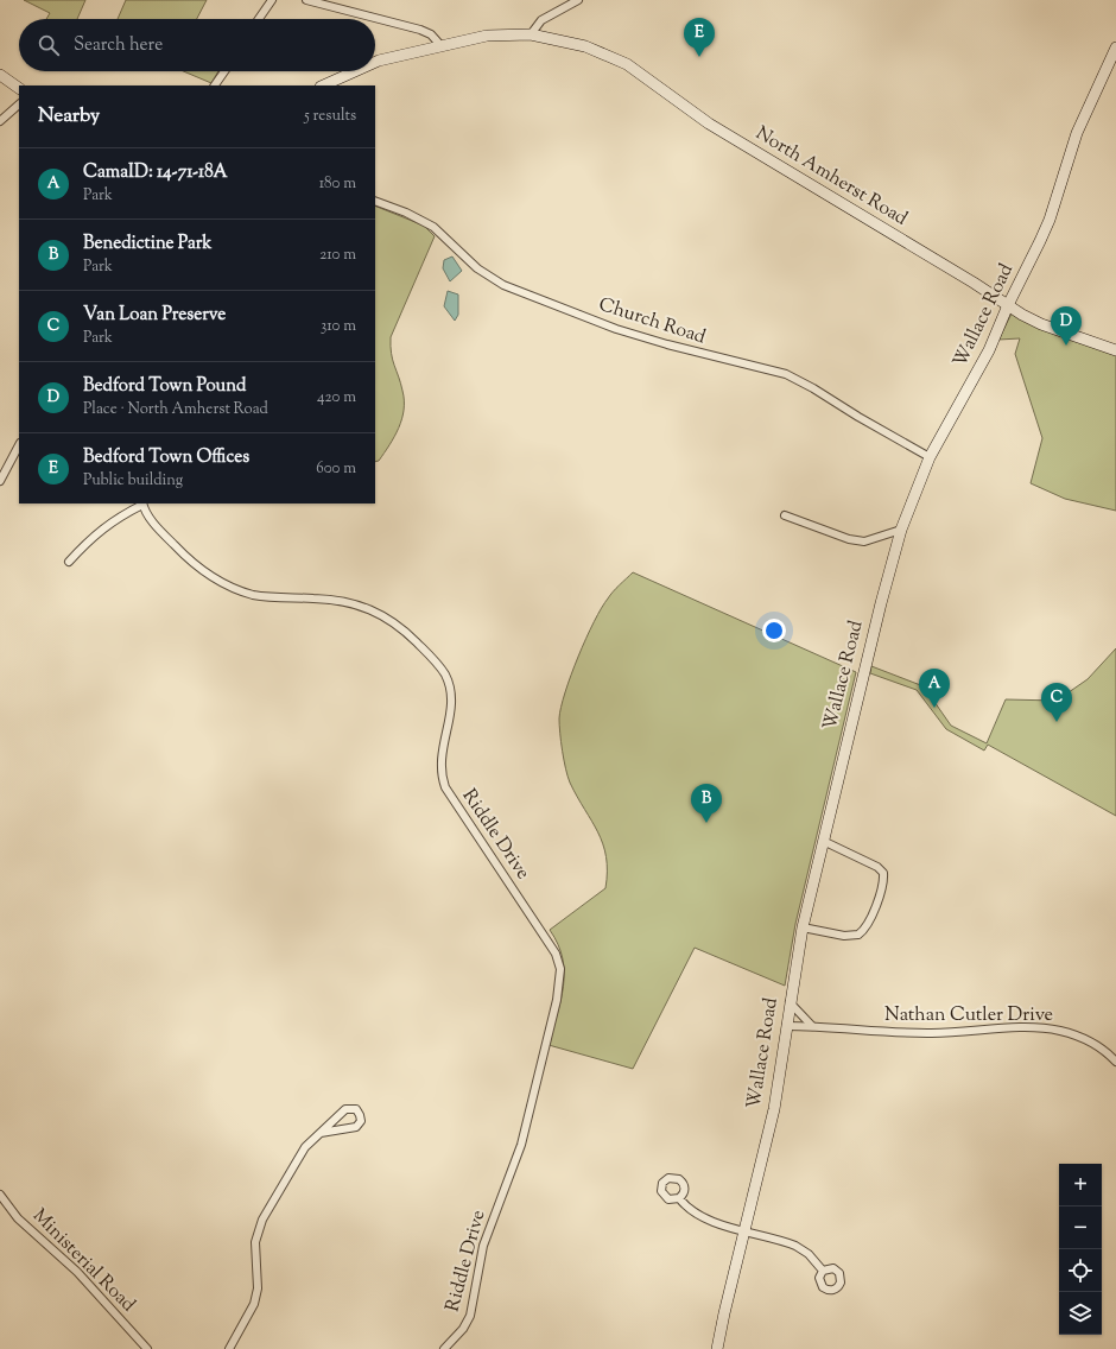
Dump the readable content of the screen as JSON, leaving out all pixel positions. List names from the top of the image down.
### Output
{
  "streets": {
    "street": [
      "North Amherst Road",
      "Wallace Road",
      "Church Road",
      "Riddle Drive",
      "Nathan Cutler Drive",
      "Ministerial Road"
    ]
  },
  "crossings": [
    ["North Amherst Road", "Wallace Road"],
    ["Wallace Road", "Church Road"],
    ["Wallace Road", "Nathan Cutler Drive"]
  ],
  "page": {
    "pins": [
      "E",
      "D",
      "A",
      "C",
      "B"
    ],
    "search": "Search here",
    "heading": ["Nearby", "5 results"],
    "list": [
      {
        "mark": "A",
        "name": "CamaID: 14-71-18A",
        "note": "Park",
        "value": "180 m"
      },
      {
        "mark": "B",
        "name": "Benedictine Park",
        "note": "Park",
        "value": "210 m"
      },
      {
        "mark": "C",
        "name": "Van Loan Preserve",
        "note": "Park",
        "value": "310 m"
      },
      {
        "mark": "D",
        "name": "Bedford Town Pound",
        "note": "Place · North Amherst Road",
        "value": "420 m"
      },
      {
        "mark": "E",
        "name": "Bedford Town Offices",
        "note": "Public building",
        "value": "600 m"
      }
    ],
    "map_buttons": ["+", "−"]
  }
}
